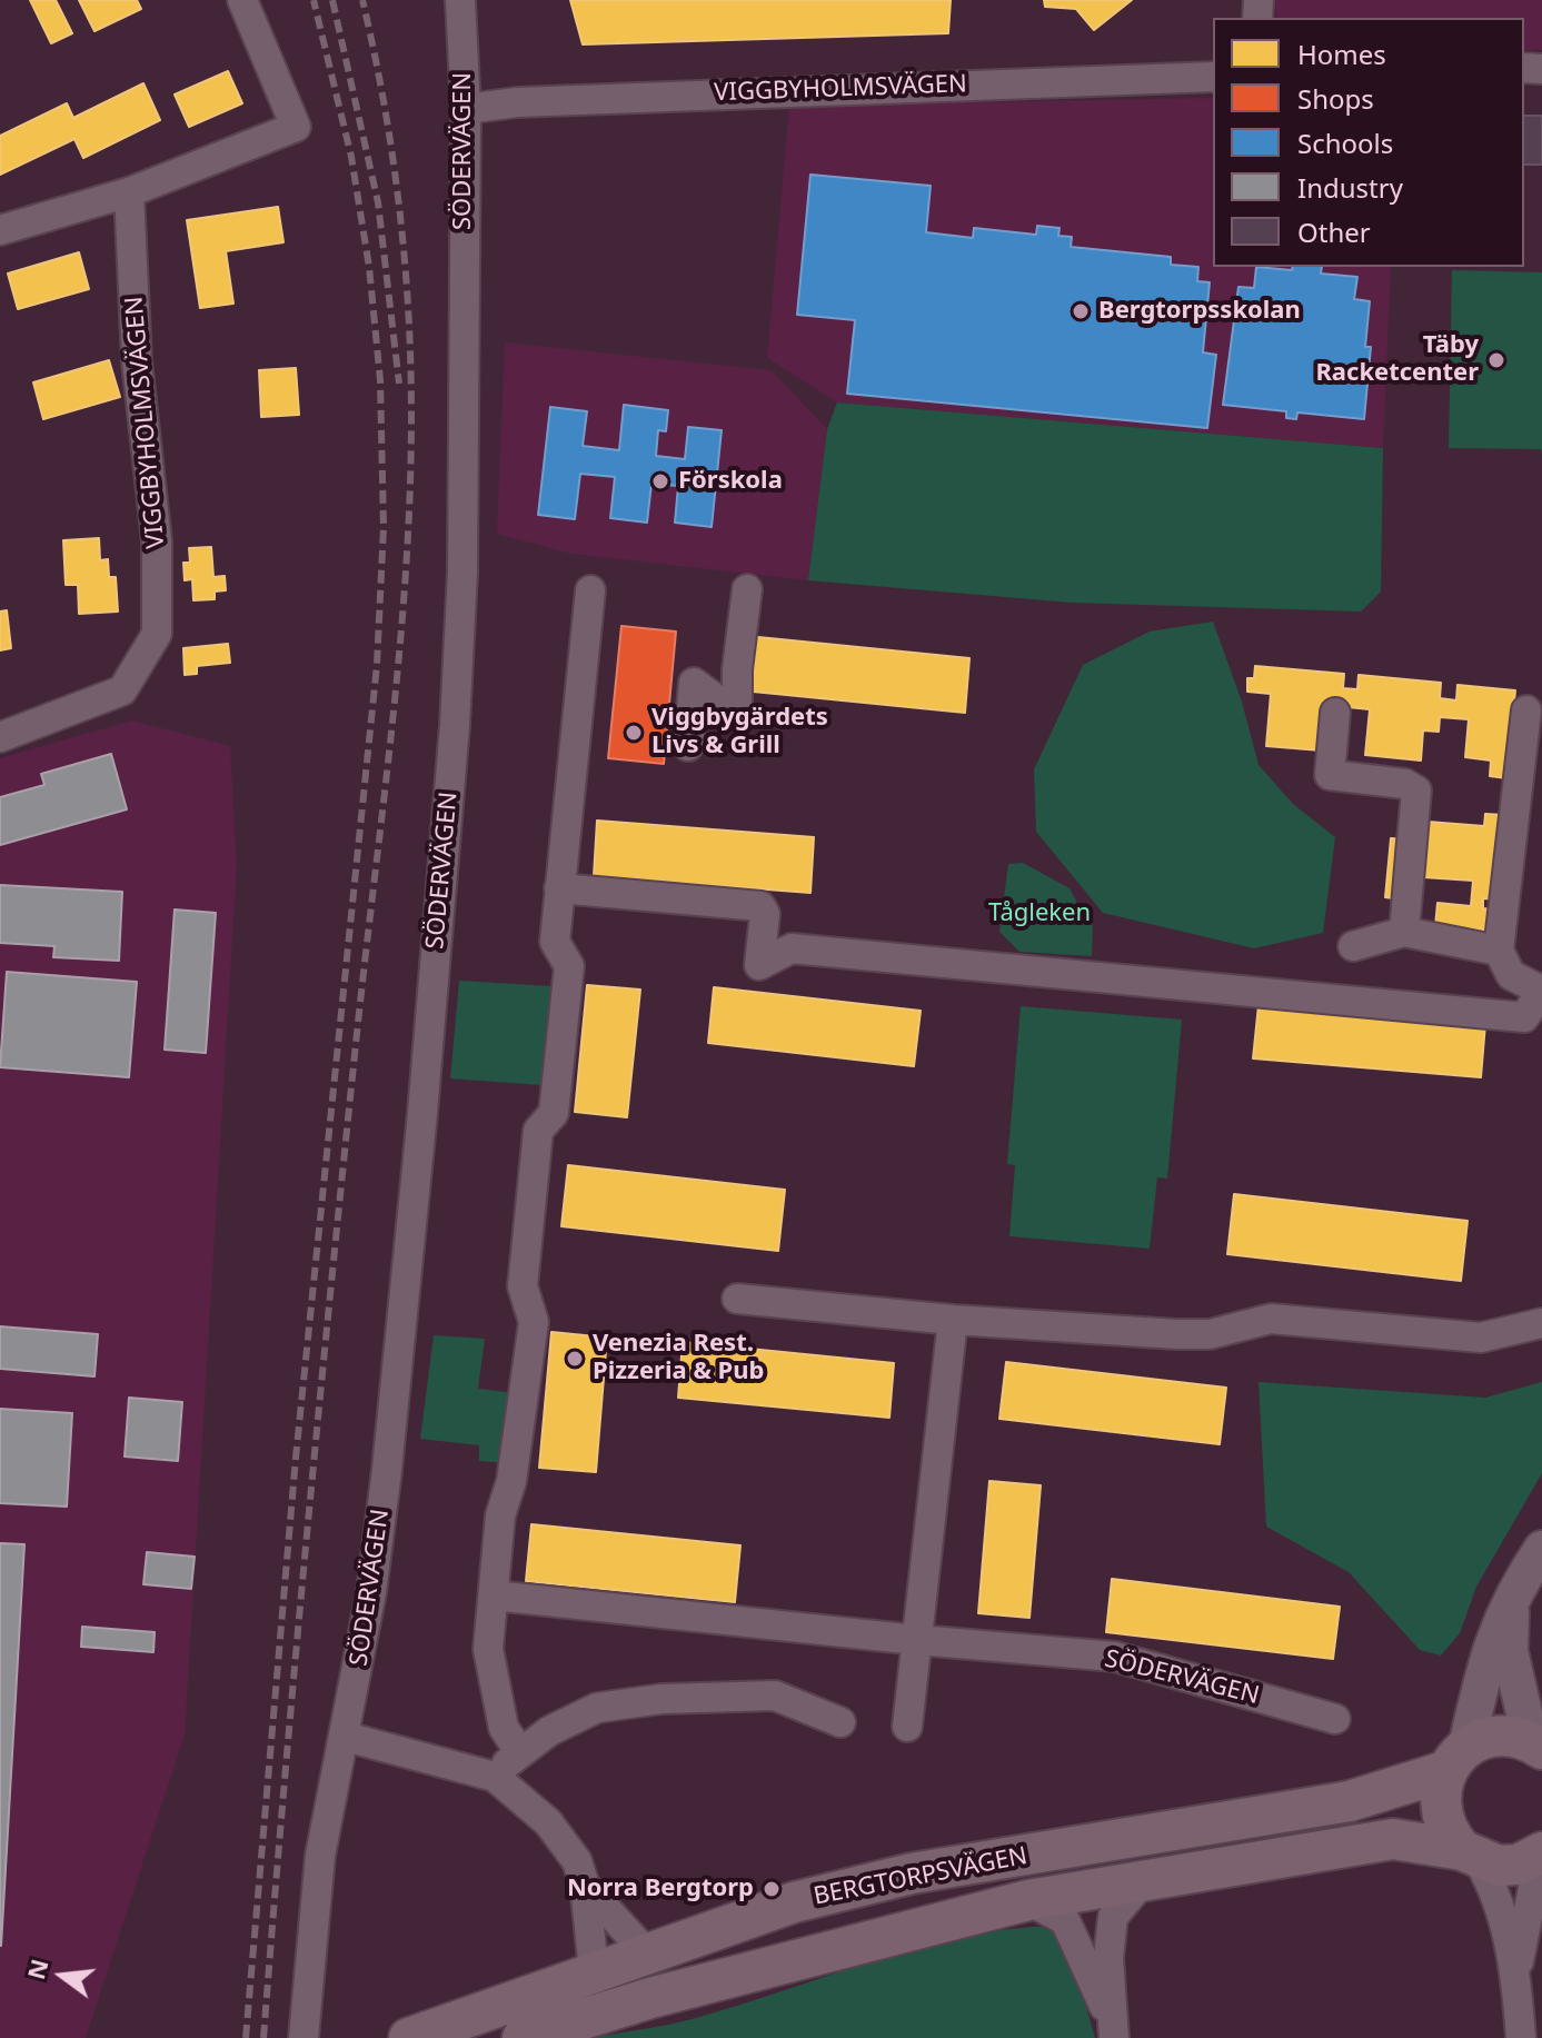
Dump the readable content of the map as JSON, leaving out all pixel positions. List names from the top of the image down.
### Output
{
  "streets": {
    "main road": ["BERGTORPSVÄGEN"],
    "street": ["VIGGBYHOLMSVÄGEN", "SÖDERVÄGEN"]
  },
  "crossings": [
    ["VIGGBYHOLMSVÄGEN", "SÖDERVÄGEN"]
  ],
  "parks": ["Tågleken"],
  "places": [
    "Bergtorpsskolan",
    "Täby Racketcenter",
    "Förskola",
    "Viggbygärdets Livs & Grill",
    "Venezia Rest. Pizzeria & Pub",
    "Norra Bergtorp"
  ],
  "legend": [
    "Homes",
    "Shops",
    "Schools",
    "Industry",
    "Other"
  ],
  "north": "left"
}
